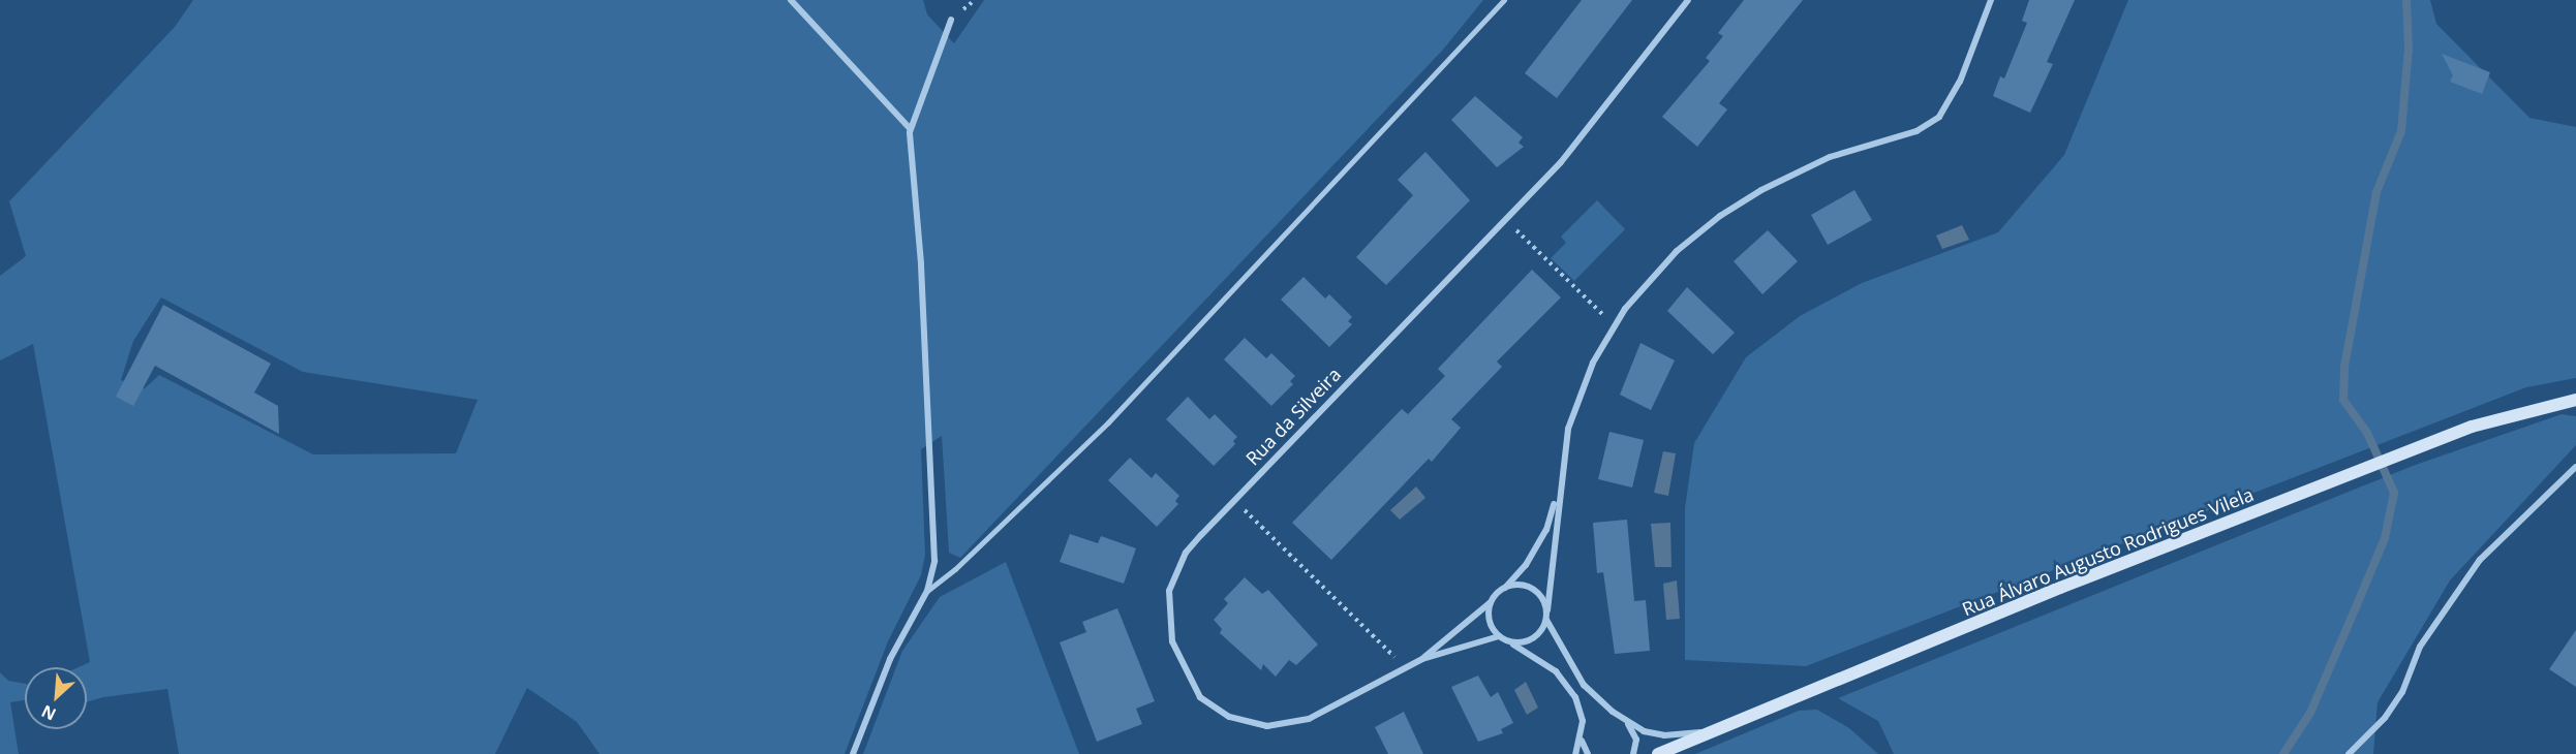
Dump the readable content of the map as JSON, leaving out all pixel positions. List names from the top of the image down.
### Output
{
  "streets": {
    "main road": ["Rua Álvaro Augusto Rodrigues Vilela"],
    "street": ["Rua da Silveira"]
  },
  "north": "bottom left"
}
